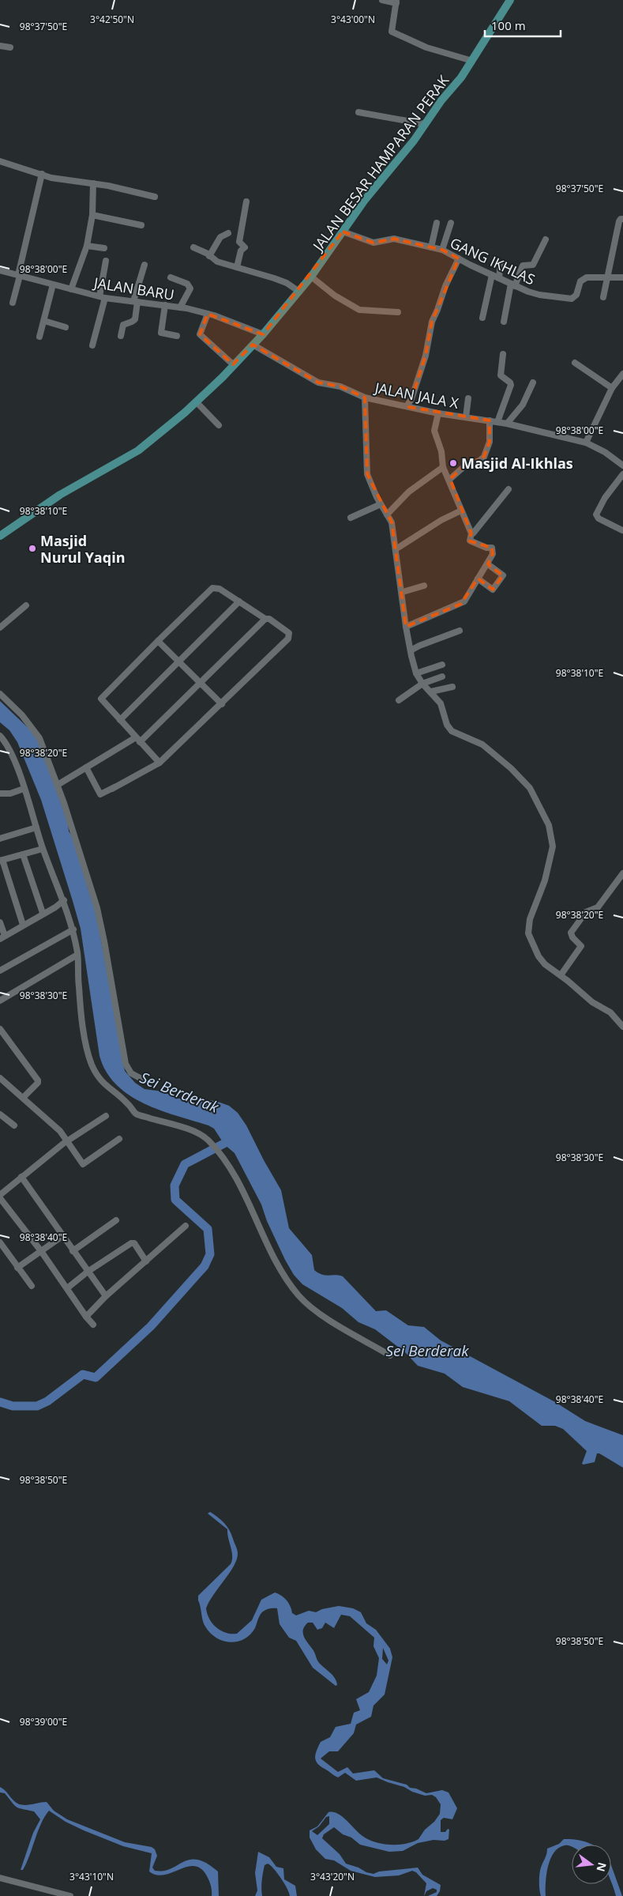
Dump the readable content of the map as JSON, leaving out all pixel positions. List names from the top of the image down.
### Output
{
  "streets": {
    "main road": ["JALAN BESAR HAMPARAN PERAK"],
    "street": ["GANG IKHLAS", "JALAN BARU", "JALAN JALA X"]
  },
  "crossings": [
    ["JALAN BESAR HAMPARAN PERAK", "GANG IKHLAS"],
    ["JALAN BESAR HAMPARAN PERAK", "JALAN BARU"],
    ["JALAN BESAR HAMPARAN PERAK", "JALAN JALA X"]
  ],
  "water": ["Sei Berderak"],
  "places": ["Masjid Al-Ikhlas", "Masjid Nurul Yaqin"],
  "scale_bar": "100 m",
  "north": "right",
  "coordinates": [
    "3°42'50\"N",
    "3°43'00\"N",
    "98°37'50\"E",
    "98°38'00\"E",
    "98°38'10\"E",
    "98°38'20\"E",
    "98°38'30\"E",
    "98°38'40\"E",
    "98°38'50\"E",
    "98°39'00\"E",
    "3°43'10\"N",
    "3°43'20\"N"
  ]
}
